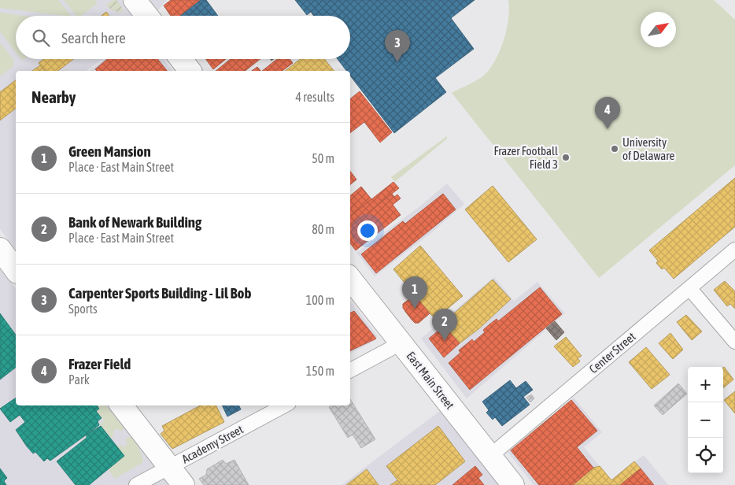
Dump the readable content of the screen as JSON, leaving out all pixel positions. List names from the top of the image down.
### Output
{
  "streets": {
    "main road": ["East Main Street"],
    "street": ["Center Street", "Academy Street"]
  },
  "crossings": [
    ["Center Street", "East Main Street"]
  ],
  "places": ["University of Delaware", "Frazer Football Field 3"],
  "north": "top right",
  "page": {
    "search": "Search here",
    "pins": [
      "3",
      "4",
      "1",
      "2"
    ],
    "heading": ["Nearby", "4 results"],
    "list": [
      {
        "mark": "1",
        "name": "Green Mansion",
        "note": "Place · East Main Street",
        "value": "50 m"
      },
      {
        "mark": "2",
        "name": "Bank of Newark Building",
        "note": "Place · East Main Street",
        "value": "80 m"
      },
      {
        "mark": "3",
        "name": "Carpenter Sports Building - Lil Bob",
        "note": "Sports",
        "value": "100 m"
      },
      {
        "mark": "4",
        "name": "Frazer Field",
        "note": "Park",
        "value": "150 m"
      }
    ],
    "map_buttons": ["+", "−"]
  }
}
